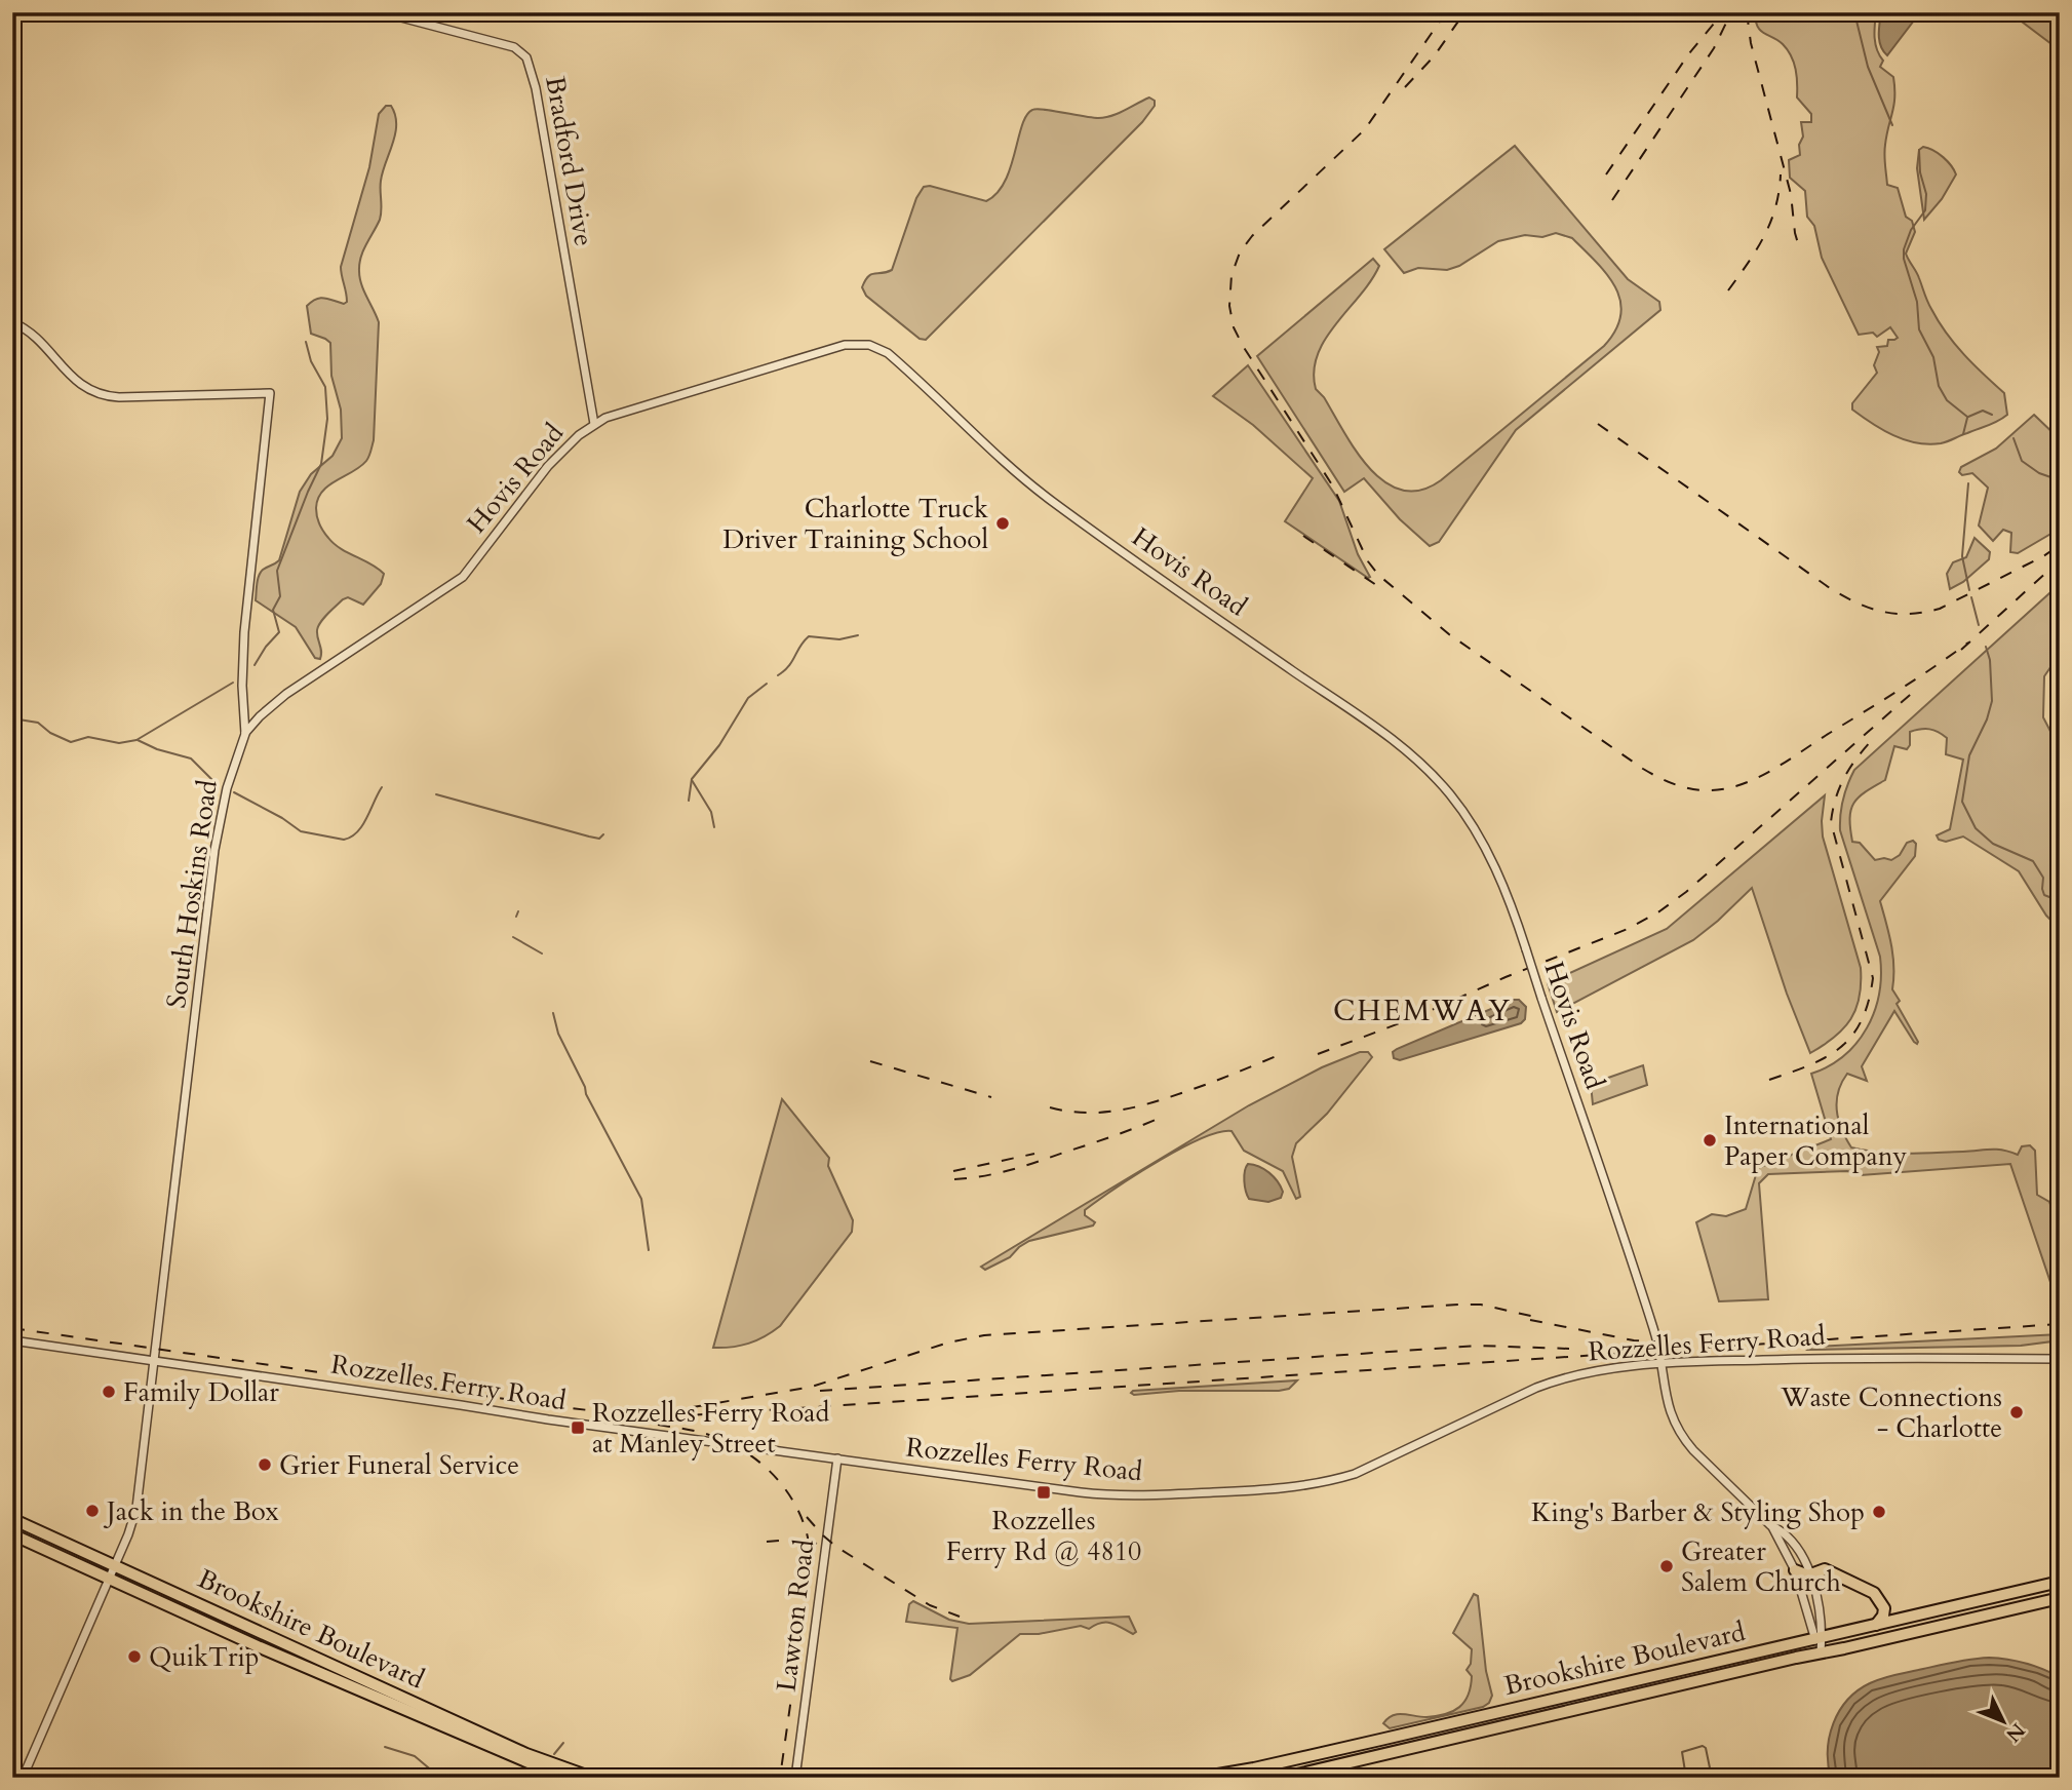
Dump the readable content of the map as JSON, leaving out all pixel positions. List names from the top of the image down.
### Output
{
  "streets": {
    "highway": ["Brookshire Boulevard"],
    "street": [
      "Bradford Drive",
      "Hovis Road",
      "South Hoskins Road",
      "Rozzelles Ferry Road",
      "Lawton Road"
    ]
  },
  "crossings": [
    ["Bradford Drive", "Hovis Road"],
    ["Hovis Road", "South Hoskins Road"],
    ["Hovis Road", "Rozzelles Ferry Road"],
    ["Hovis Road", "Brookshire Boulevard"],
    ["South Hoskins Road", "Rozzelles Ferry Road"],
    ["South Hoskins Road", "Brookshire Boulevard"],
    ["Rozzelles Ferry Road", "Lawton Road"]
  ],
  "districts": ["CHEMWAY"],
  "places": {
    "other": [
      "Charlotte Truck Driver Training School",
      "International Paper Company",
      "Family Dollar",
      "Waste Connections - Charlotte",
      "Grier Funeral Service",
      "Jack in the Box",
      "King's Barber & Styling Shop",
      "Greater Salem Church",
      "QuikTrip"
    ],
    "transit": ["Rozzelles Ferry Road at Manley Street", "Rozzelles Ferry Rd @ 4810"]
  },
  "north": "bottom right"
}
